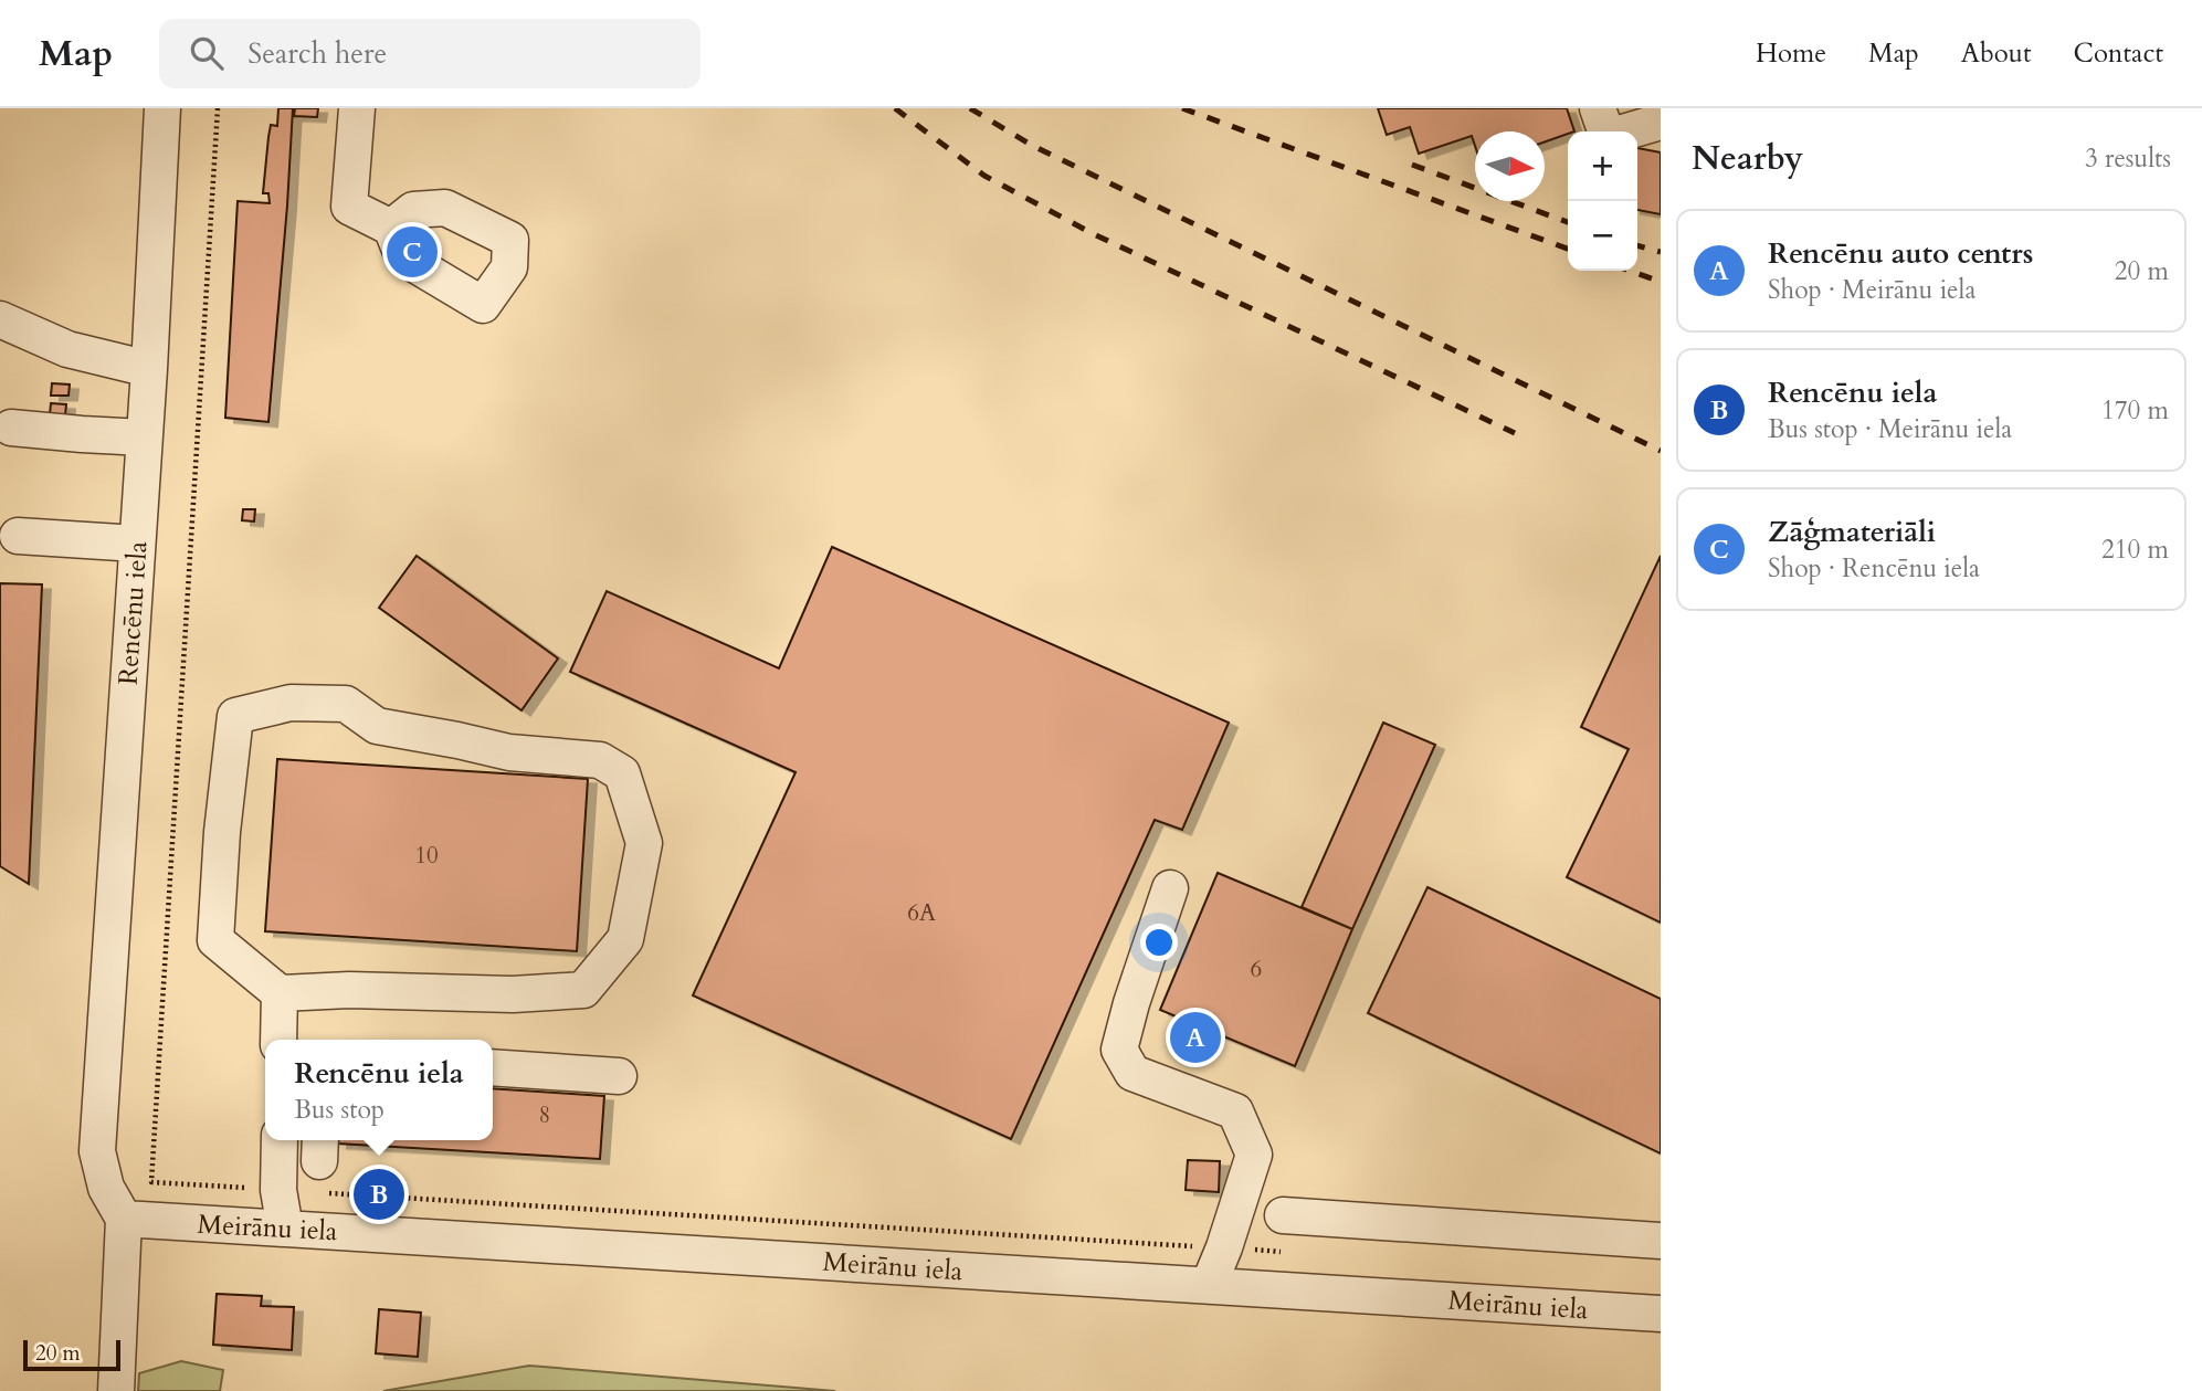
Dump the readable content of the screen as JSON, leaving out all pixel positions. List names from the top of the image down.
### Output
{
  "streets": {
    "street": ["Rencēnu iela", "Meirānu iela"]
  },
  "crossings": [
    ["Rencēnu iela", "Meirānu iela"]
  ],
  "house_numbers": [
    "10",
    "6A",
    "6",
    "8"
  ],
  "scale_bar": "20 m",
  "north": "right",
  "page": {
    "header": "Map",
    "search": "Search here",
    "nav": [
      "Home",
      "Map",
      "About",
      "Contact"
    ],
    "heading": ["Nearby", "3 results"],
    "map_buttons": ["+", "−"],
    "list": [
      {
        "mark": "A",
        "name": "Rencēnu auto centrs",
        "note": "Shop · Meirānu iela",
        "value": "20 m"
      },
      {
        "mark": "B",
        "name": "Rencēnu iela",
        "note": "Bus stop · Meirānu iela",
        "value": "170 m"
      },
      {
        "mark": "C",
        "name": "Zāģmateriāli",
        "note": "Shop · Rencēnu iela",
        "value": "210 m"
      }
    ],
    "pins": ["C", "A", "B"],
    "popup": ["Rencēnu iela", "Bus stop"],
    "scale": "20 m"
  }
}
